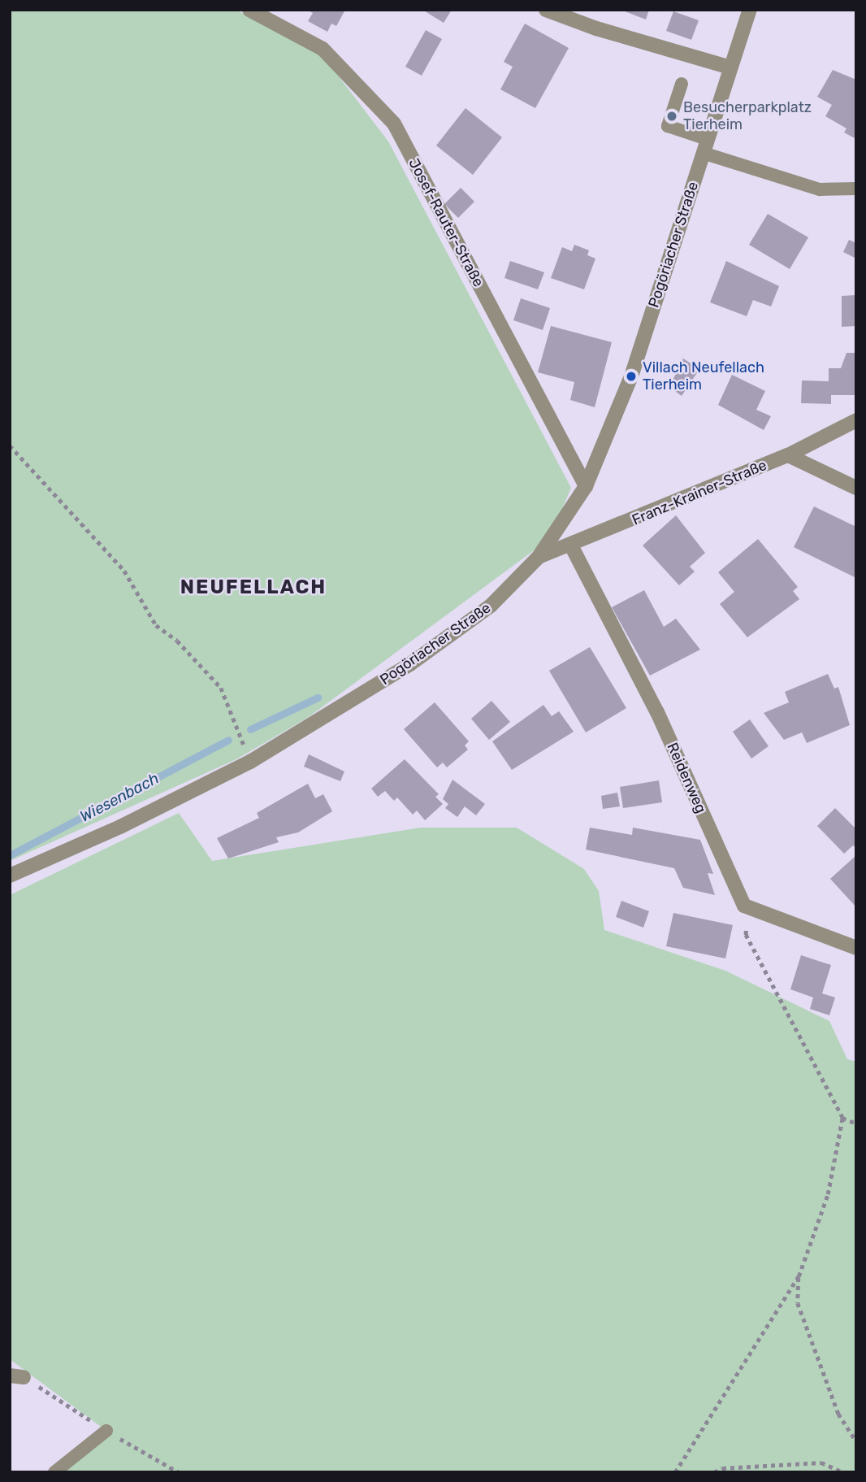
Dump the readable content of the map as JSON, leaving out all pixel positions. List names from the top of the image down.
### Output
{
  "streets": {
    "street": [
      "Josef-Rauter-Straße",
      "Pogöriacher Straße",
      "Franz-Krainer-Straße",
      "Reidenweg"
    ]
  },
  "crossings": [
    ["Josef-Rauter-Straße", "Pogöriacher Straße"],
    ["Pogöriacher Straße", "Franz-Krainer-Straße"],
    ["Franz-Krainer-Straße", "Reidenweg"]
  ],
  "districts": ["NEUFELLACH"],
  "water": ["Wiesenbach"],
  "places": ["Besucherparkplatz Tierheim", "Villach Neufellach Tierheim"]
}
